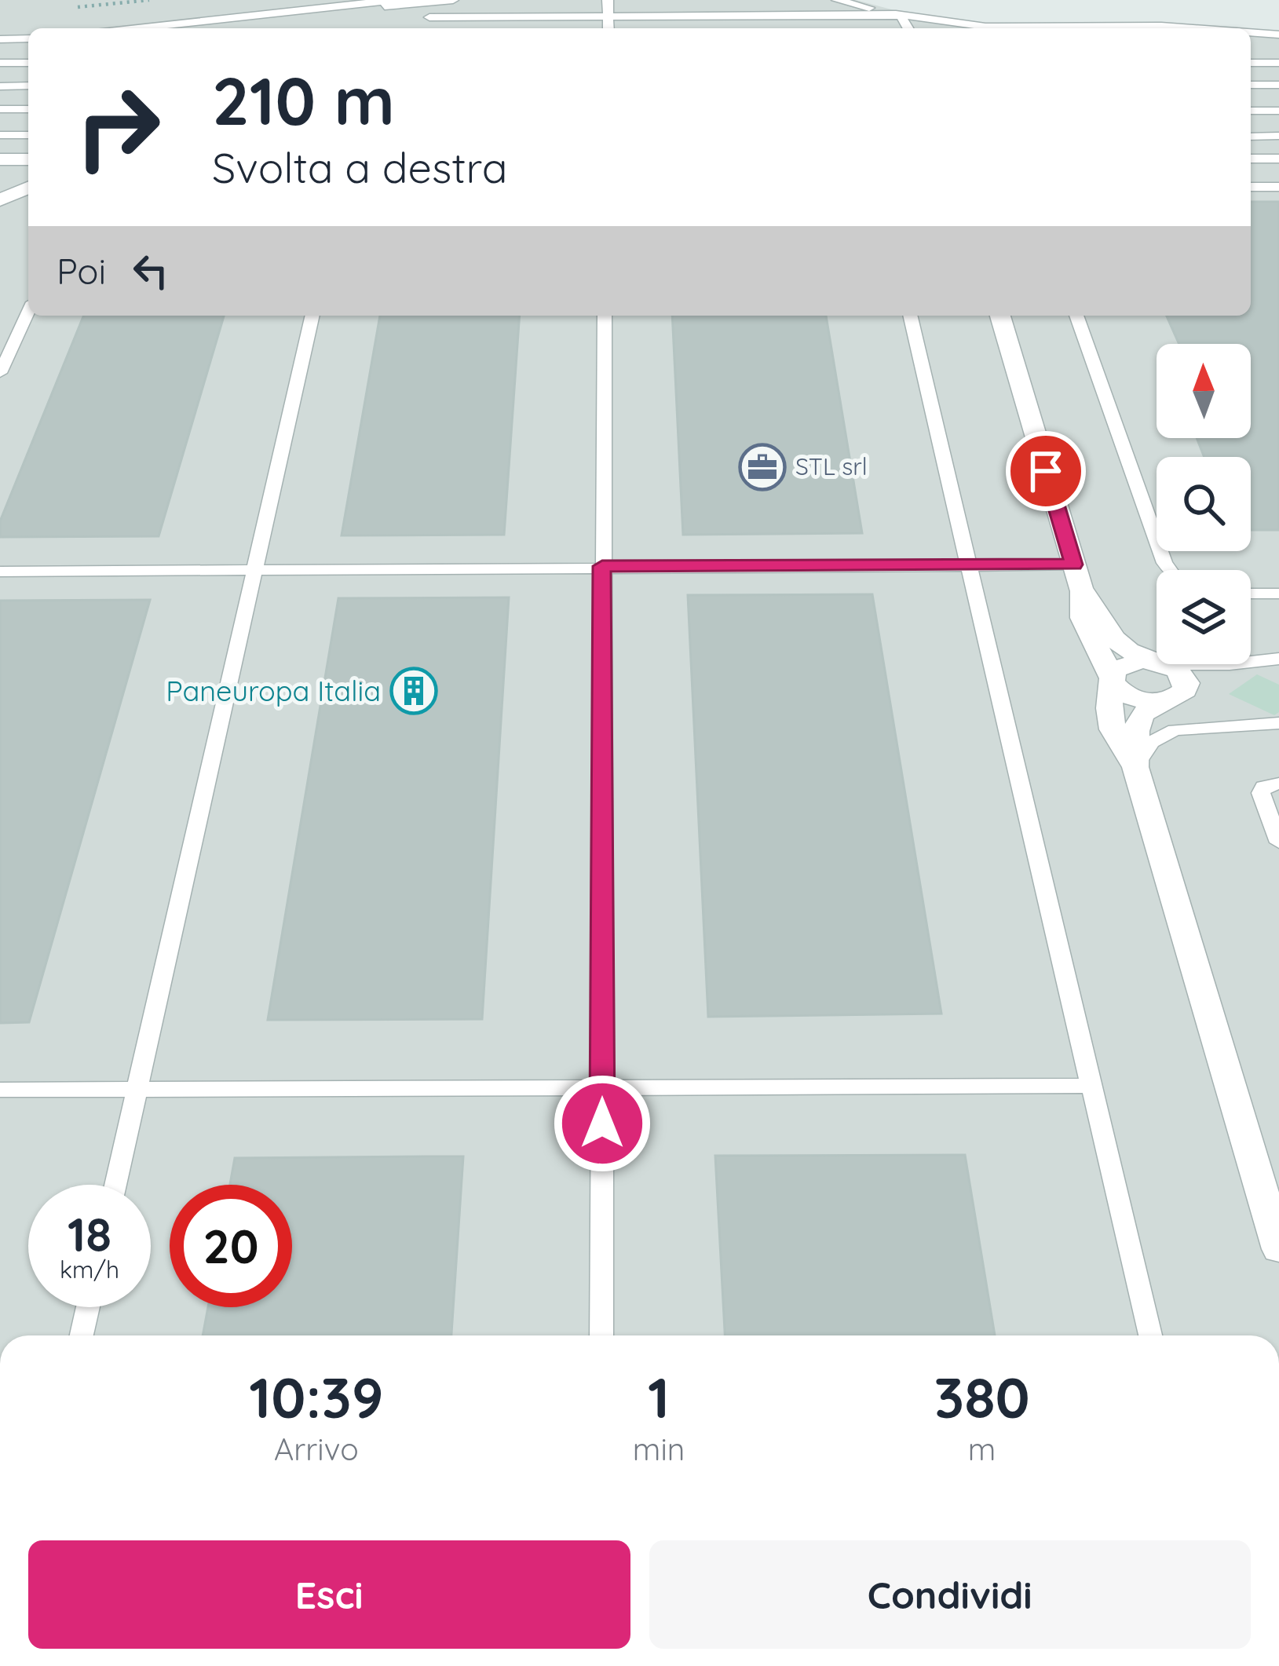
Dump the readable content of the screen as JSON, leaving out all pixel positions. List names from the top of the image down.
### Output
{
  "places": {
    "office": ["STL srl"],
    "building": ["Paneuropa Italia"]
  },
  "north": "top",
  "page": {
    "turn": ["210 m", "Svolta a destra"],
    "then": "Poi",
    "speed": "18 km/h",
    "limit": "20",
    "eta": [
      "10:39",
      "Arrivo",
      "1",
      "min",
      "380",
      "m"
    ],
    "buttons": ["Esci", "Condividi"]
  }
}
